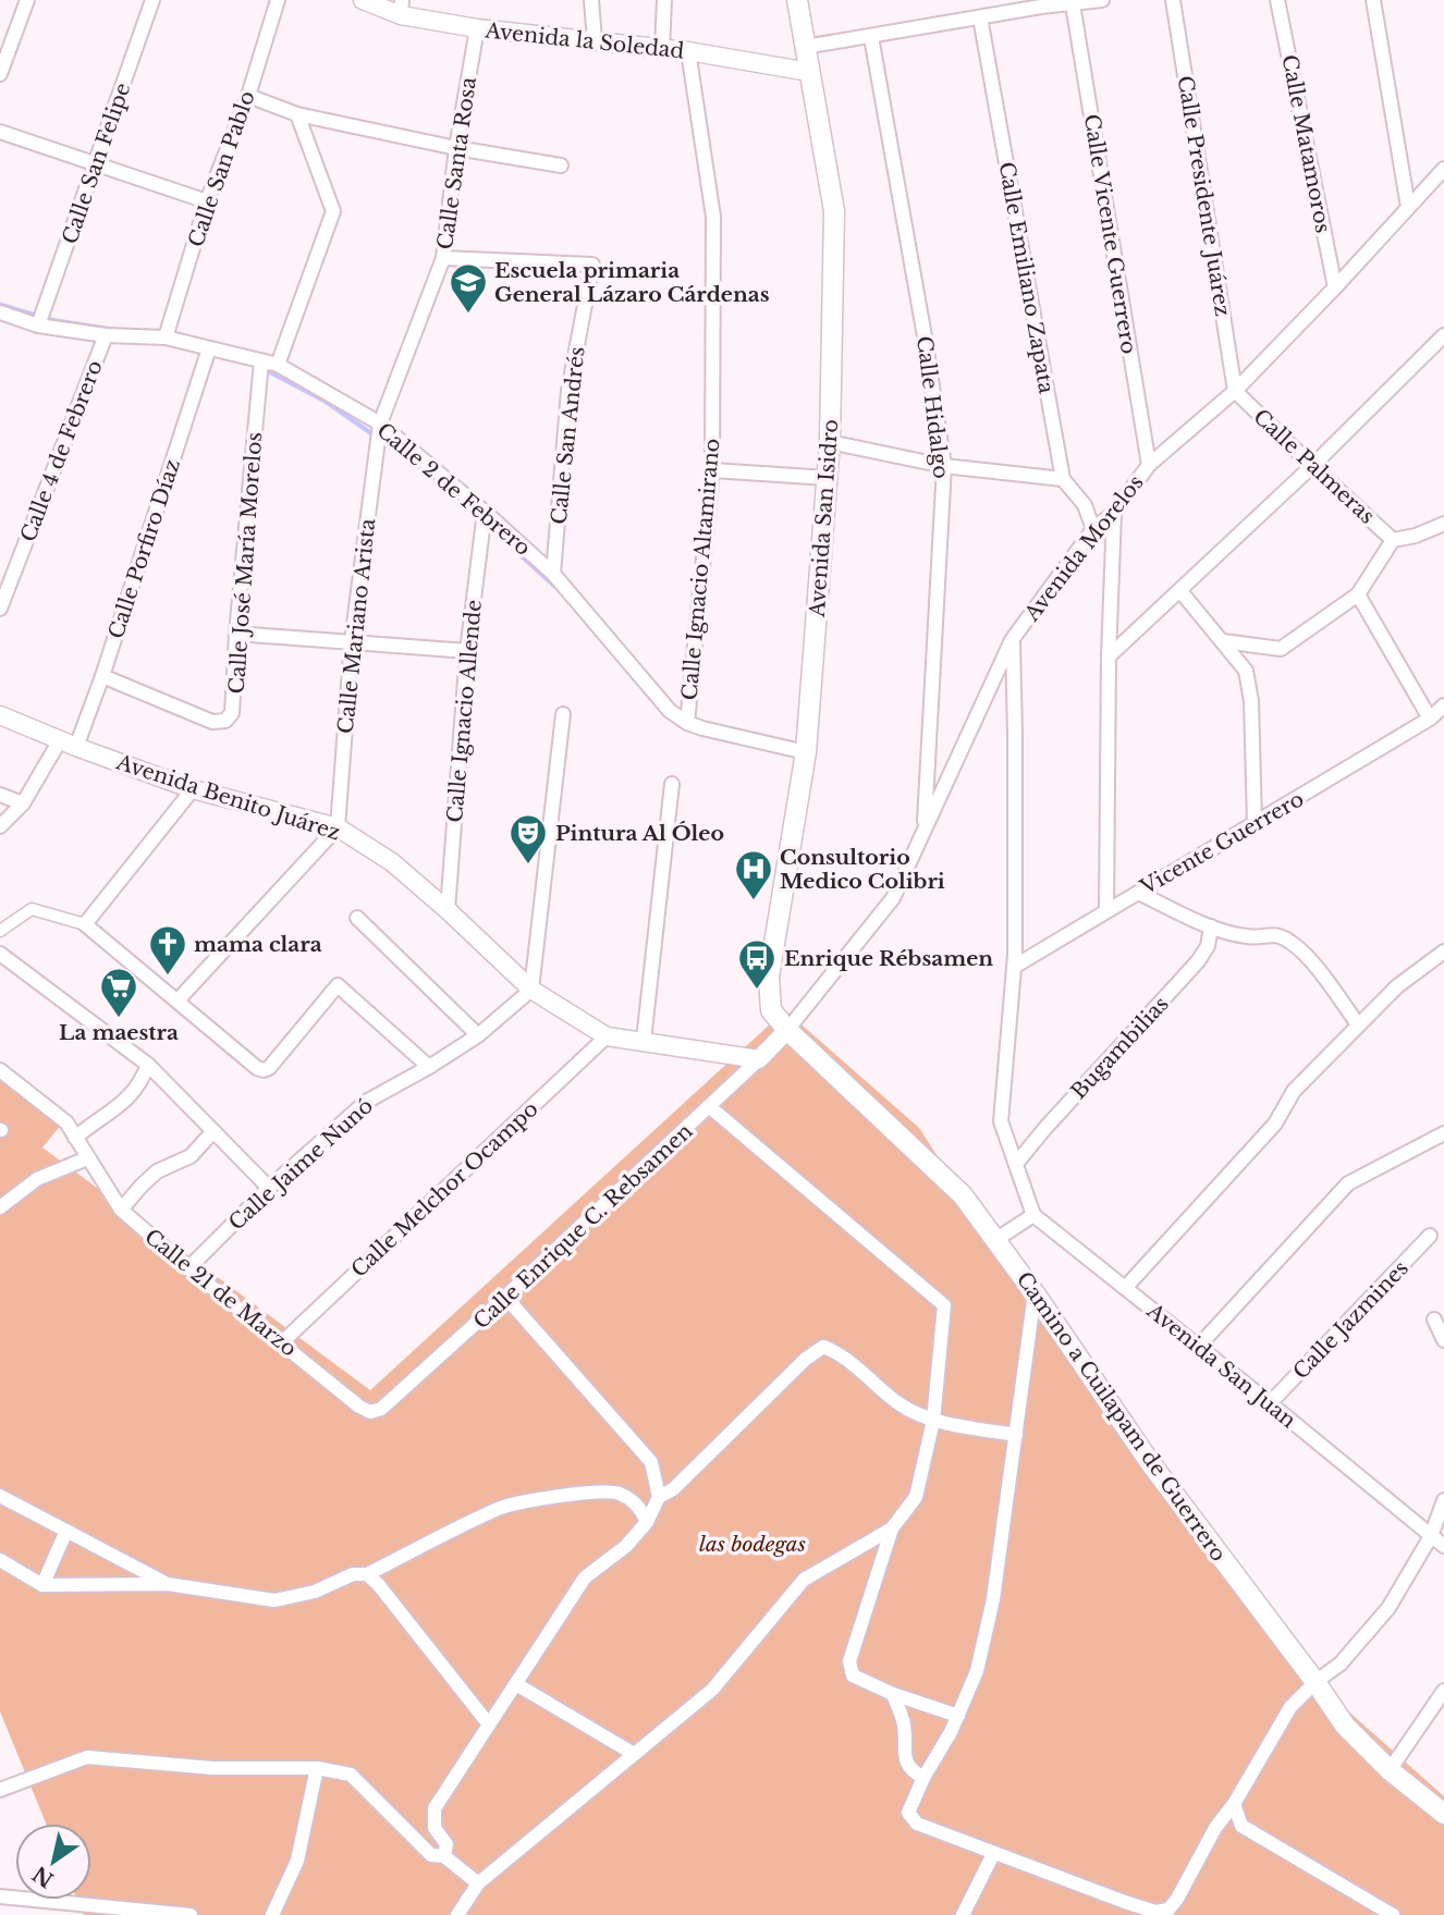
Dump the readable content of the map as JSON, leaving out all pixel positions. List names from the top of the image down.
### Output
{
  "streets": {
    "main road": ["Avenida San Isidro", "Camino a Cuilapam de Guerrero"],
    "street": [
      "Avenida la Soledad",
      "Calle Matamoros",
      "Calle San Felipe",
      "Calle Santa Rosa",
      "Calle San Pablo",
      "Calle Presidente Juárez",
      "Calle Vicente Guerrero",
      "Calle Emiliano Zapata",
      "Calle Hidalgo",
      "Calle San Andrés",
      "Calle 4 de Febrero",
      "Calle Palmeras",
      "Calle 2 de Febrero",
      "Avenida Morelos",
      "Calle Porfiro Díaz",
      "Calle José María Morelos",
      "Calle Ignacio Altamirano",
      "Calle Mariano Arista",
      "Calle Ignacio Allende",
      "Avenida Benito Juárez",
      "Vicente Guerrero",
      "Bugambilias",
      "Calle Jaime Nunó",
      "Calle Melchor Ocampo",
      "Calle Enrique C. Rebsamen",
      "Calle 21 de Marzo",
      "Calle Jazmines",
      "Avenida San Juan"
    ]
  },
  "crossings": [
    ["Avenida la Soledad", "Calle Santa Rosa"],
    ["Avenida la Soledad", "Avenida San Isidro"],
    ["Avenida la Soledad", "Calle Ignacio Altamirano"],
    ["Calle Matamoros", "Avenida Morelos"],
    ["Calle San Felipe", "Calle 2 de Febrero"],
    ["Calle Santa Rosa", "Calle San Andrés"],
    ["Calle Santa Rosa", "Calle 2 de Febrero"],
    ["Calle Santa Rosa", "Calle Mariano Arista"],
    ["Calle San Pablo", "Calle 2 de Febrero"],
    ["Calle Presidente Juárez", "Calle Palmeras"],
    ["Calle Presidente Juárez", "Avenida Morelos"],
    ["Calle Vicente Guerrero", "Avenida Morelos"],
    ["Calle Emiliano Zapata", "Avenida Morelos"],
    ["Calle Hidalgo", "Avenida Morelos"],
    ["Calle San Andrés", "Calle 2 de Febrero"],
    ["Calle 4 de Febrero", "Calle 2 de Febrero"],
    ["Calle Palmeras", "Avenida Morelos"],
    ["Calle 2 de Febrero", "Avenida San Isidro"],
    ["Calle 2 de Febrero", "Calle Porfiro Díaz"],
    ["Calle 2 de Febrero", "Calle José María Morelos"],
    ["Calle 2 de Febrero", "Calle Ignacio Altamirano"],
    ["Calle 2 de Febrero", "Calle Mariano Arista"],
    ["Calle 2 de Febrero", "Calle Ignacio Allende"],
    ["Avenida San Isidro", "Avenida Morelos"],
    ["Avenida San Isidro", "Calle Enrique C. Rebsamen"],
    ["Avenida San Isidro", "Camino a Cuilapam de Guerrero"],
    ["Avenida Morelos", "Calle Enrique C. Rebsamen"],
    ["Avenida Morelos", "Camino a Cuilapam de Guerrero"],
    ["Calle Porfiro Díaz", "Calle José María Morelos"],
    ["Calle Porfiro Díaz", "Avenida Benito Juárez"],
    ["Calle Mariano Arista", "Avenida Benito Juárez"],
    ["Calle Ignacio Allende", "Avenida Benito Juárez"],
    ["Avenida Benito Juárez", "Calle Jaime Nunó"],
    ["Avenida Benito Juárez", "Calle Melchor Ocampo"],
    ["Avenida Benito Juárez", "Calle Enrique C. Rebsamen"],
    ["Calle Jaime Nunó", "Calle 21 de Marzo"],
    ["Calle Melchor Ocampo", "Calle 21 de Marzo"],
    ["Calle Enrique C. Rebsamen", "Calle 21 de Marzo"],
    ["Calle Enrique C. Rebsamen", "Camino a Cuilapam de Guerrero"],
    ["Calle Jazmines", "Avenida San Juan"]
  ],
  "parks": ["las bodegas"],
  "places": {
    "school or university": ["Escuela primaria General Lázaro Cárdenas"],
    "theatre": ["Pintura Al Óleo"],
    "hospital": ["Consultorio Medico Colibri"],
    "church": ["mama clara"],
    "bus stop": ["Enrique Rébsamen"],
    "supermarket": ["La maestra"]
  },
  "north": "bottom left"
}
